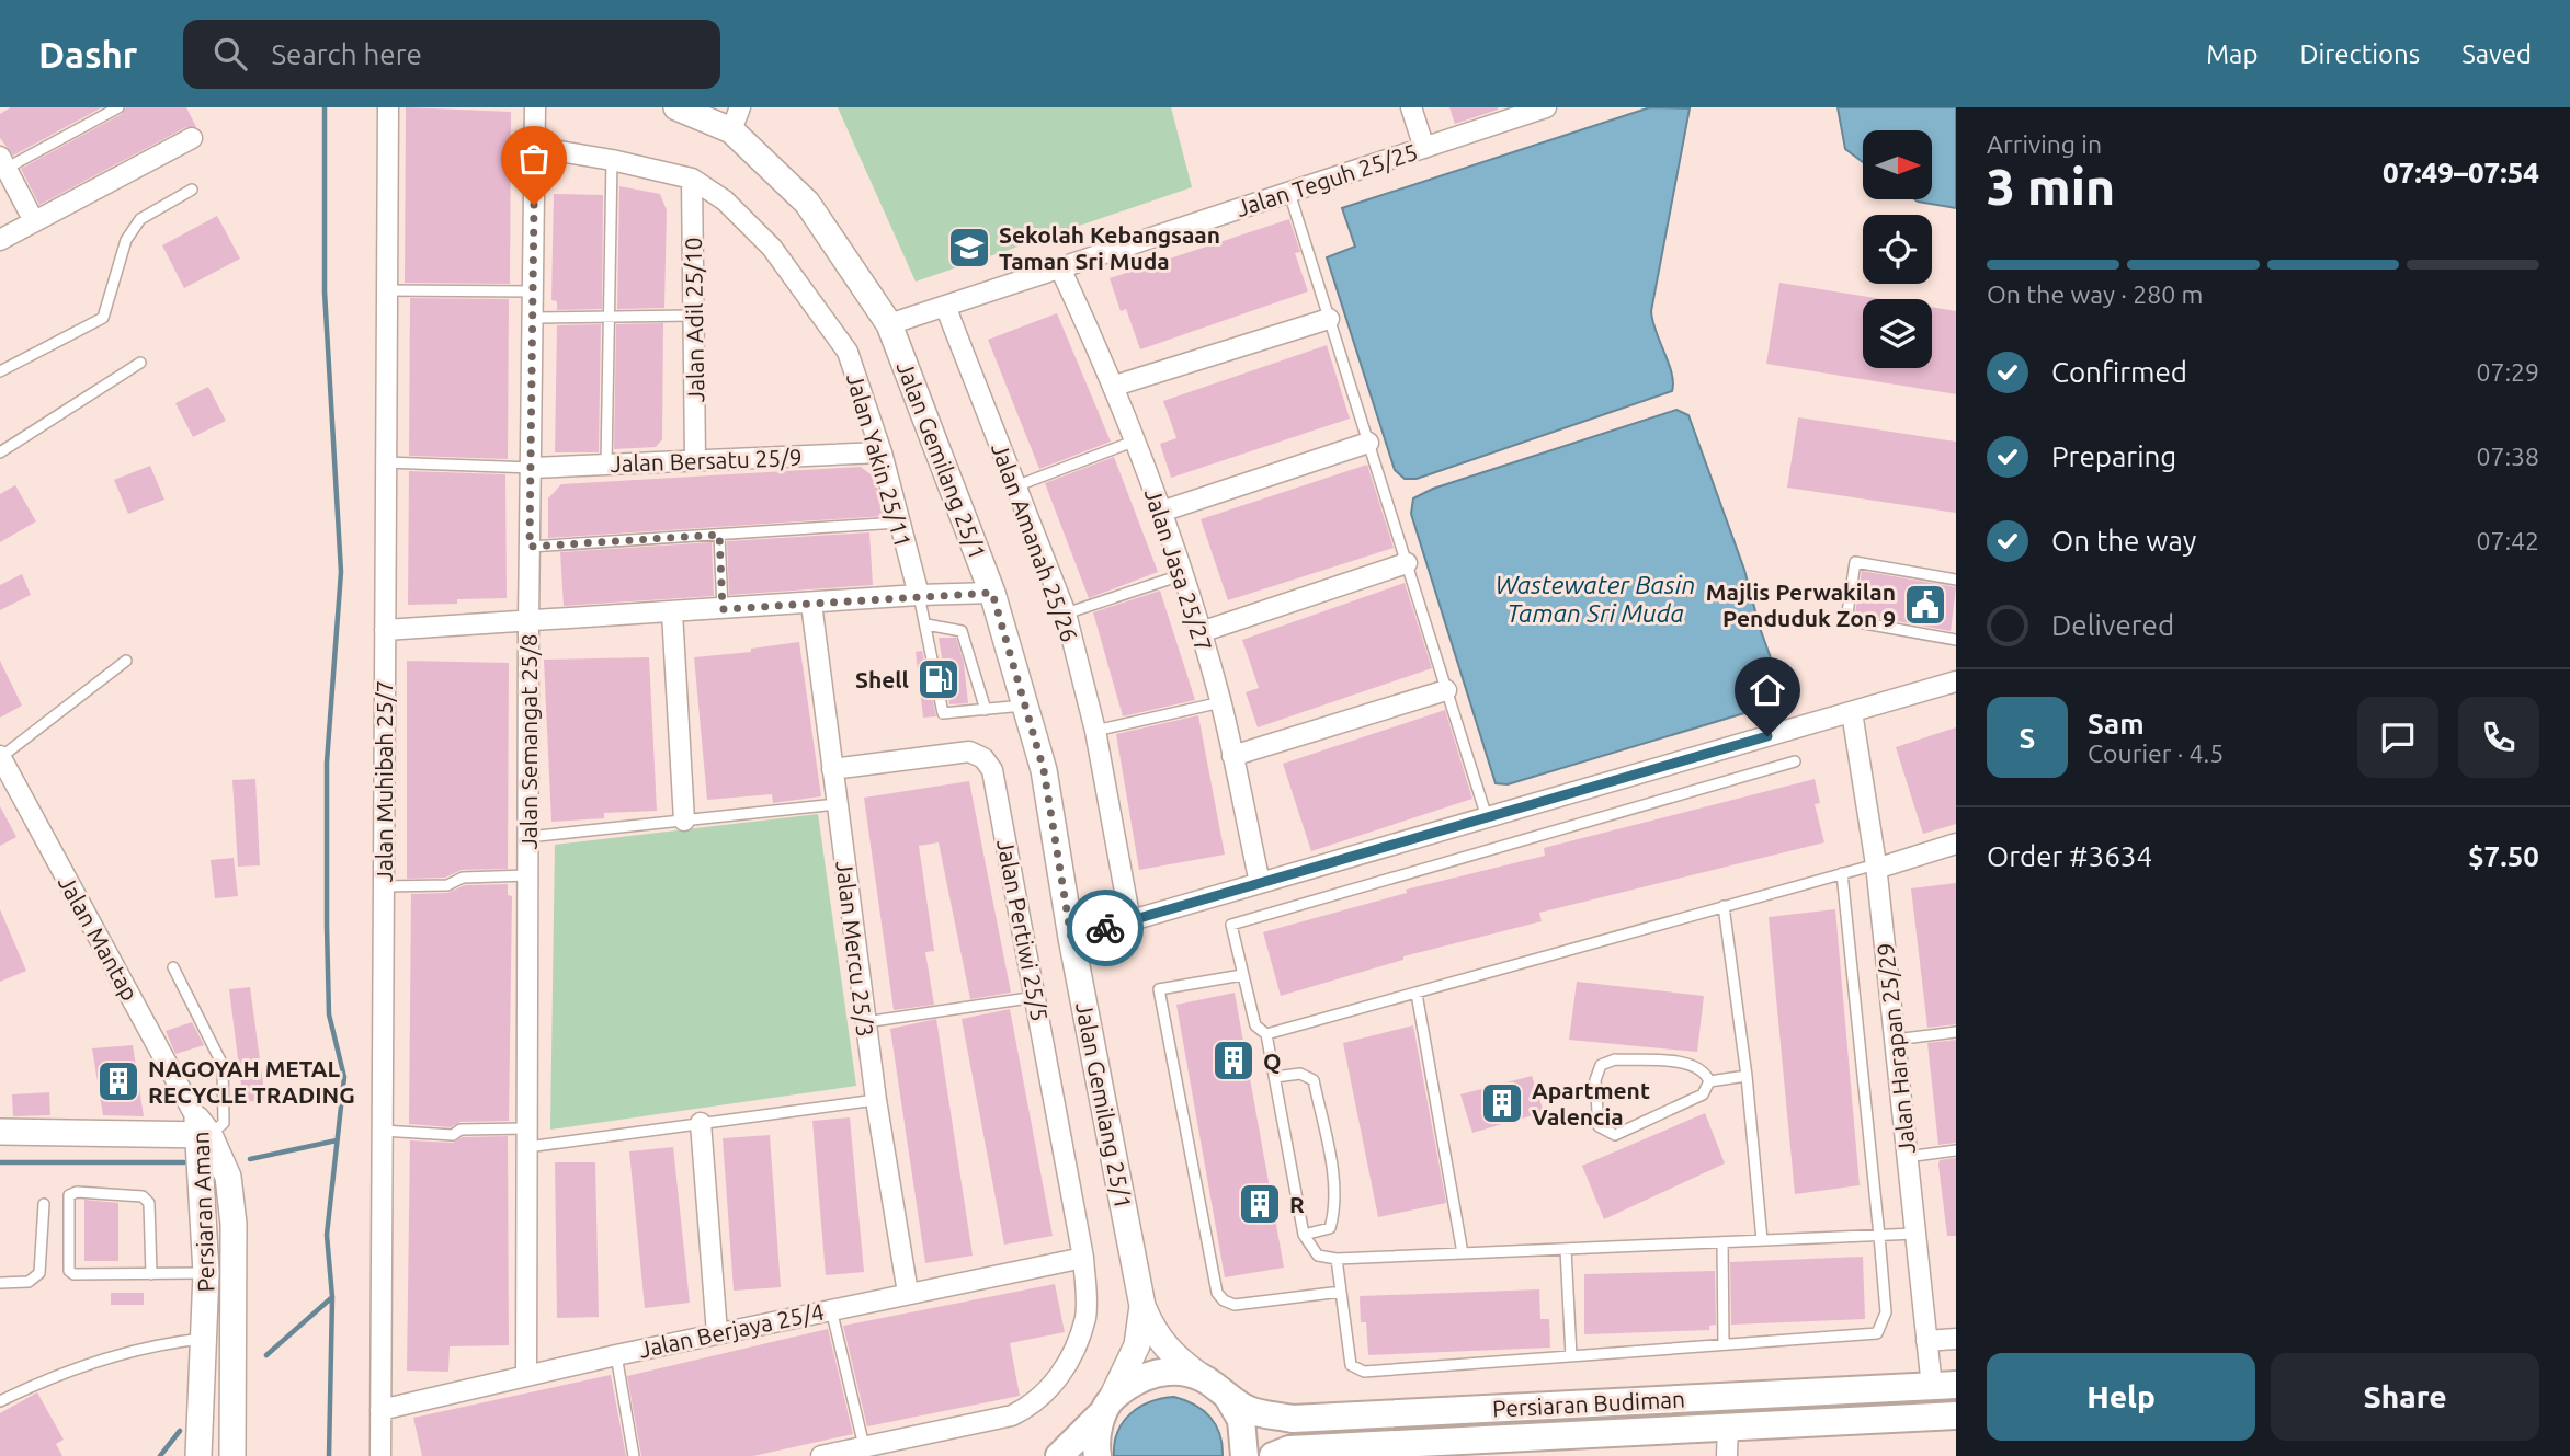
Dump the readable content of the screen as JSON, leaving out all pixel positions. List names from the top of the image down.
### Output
{
  "streets": {
    "main road": ["Persiaran Budiman"],
    "street": [
      "Jalan Teguh 25/25",
      "Jalan Adil 25/10",
      "Jalan Bersatu 25/9",
      "Jalan Yakin 25/11",
      "Jalan Gemilang 25/1",
      "Jalan Amanah 25/26",
      "Jalan Jasa 25/27",
      "Jalan Semangat 25/8",
      "Jalan Muhibah 25/7",
      "Jalan Pertiwi 25/5",
      "Jalan Mantap",
      "Jalan Mercu 25/3",
      "Jalan Harapan 25/29",
      "Persiaran Aman",
      "Jalan Berjaya 25/4"
    ]
  },
  "crossings": [
    ["Jalan Teguh 25/25", "Jalan Gemilang 25/1"],
    ["Jalan Teguh 25/25", "Jalan Amanah 25/26"],
    ["Jalan Teguh 25/25", "Jalan Jasa 25/27"],
    ["Jalan Adil 25/10", "Jalan Bersatu 25/9"],
    ["Jalan Adil 25/10", "Jalan Yakin 25/11"],
    ["Jalan Bersatu 25/9", "Jalan Yakin 25/11"],
    ["Jalan Bersatu 25/9", "Jalan Semangat 25/8"],
    ["Jalan Yakin 25/11", "Jalan Semangat 25/8"],
    ["Jalan Gemilang 25/1", "Persiaran Budiman"],
    ["Jalan Semangat 25/8", "Jalan Berjaya 25/4"],
    ["Jalan Muhibah 25/7", "Jalan Berjaya 25/4"],
    ["Jalan Pertiwi 25/5", "Jalan Mercu 25/3"],
    ["Jalan Pertiwi 25/5", "Jalan Berjaya 25/4"],
    ["Jalan Mantap", "Persiaran Aman"],
    ["Jalan Mercu 25/3", "Jalan Berjaya 25/4"],
    ["Jalan Harapan 25/29", "Persiaran Budiman"]
  ],
  "water": ["Wastewater Basin Taman Sri Muda"],
  "places": {
    "school or university": ["Sekolah Kebangsaan Taman Sri Muda"],
    "public building": ["Majlis Perwakilan Penduduk Zon 9"],
    "fuel station": ["Shell"],
    "building": [
      "Q",
      "NAGOYAH METAL RECYCLE TRADING",
      "Apartment Valencia",
      "R"
    ]
  },
  "north": "right",
  "page": {
    "header": "Dashr",
    "search": "Search here",
    "nav": ["Map", "Directions", "Saved"],
    "heading": ["3 min", "Arriving in", "07:49–07:54"],
    "panel": [
      "Sam",
      "Courier · 4.5",
      "Order #3634",
      "$7.50"
    ],
    "bar": "On the way · 280 m",
    "list": [
      ["Confirmed", "07:29"],
      ["Preparing", "07:38"],
      ["On the way", "07:42"],
      "Delivered"
    ],
    "round": "S",
    "buttons": ["Help", "Share"]
  }
}
